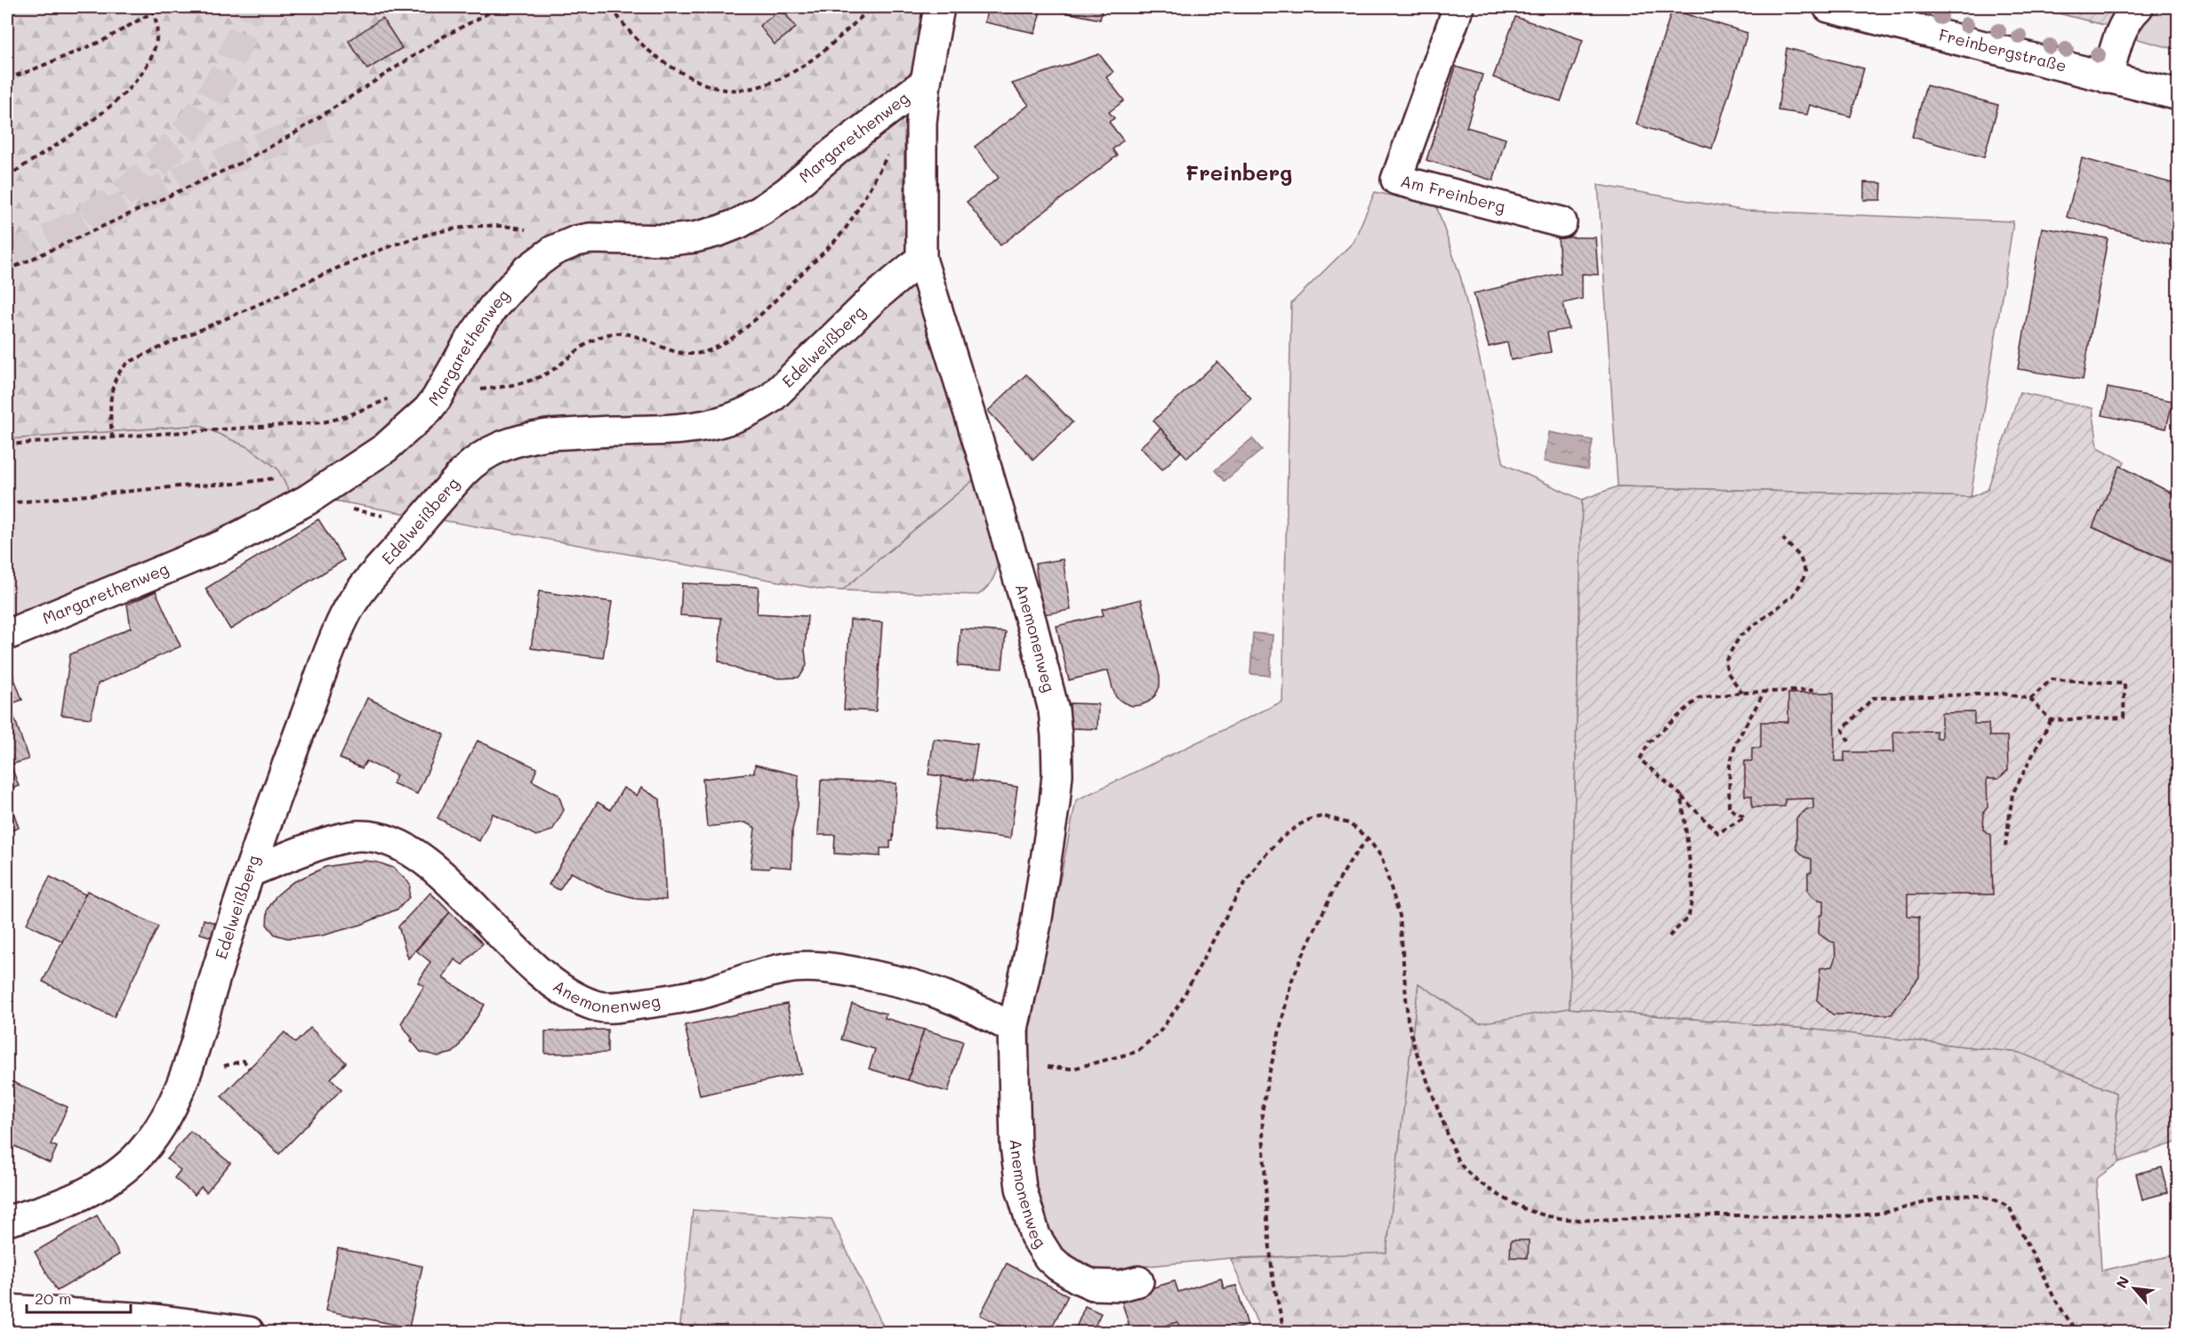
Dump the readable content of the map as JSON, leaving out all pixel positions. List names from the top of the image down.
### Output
{
  "streets": {
    "street": [
      "Freinbergstraße",
      "Margarethenweg",
      "Am Freinberg",
      "Edelweißberg",
      "Anemonenweg"
    ]
  },
  "crossings": [
    ["Edelweißberg", "Anemonenweg"]
  ],
  "districts": ["Freinberg"],
  "scale_bar": "20 m",
  "north": "top left"
}
